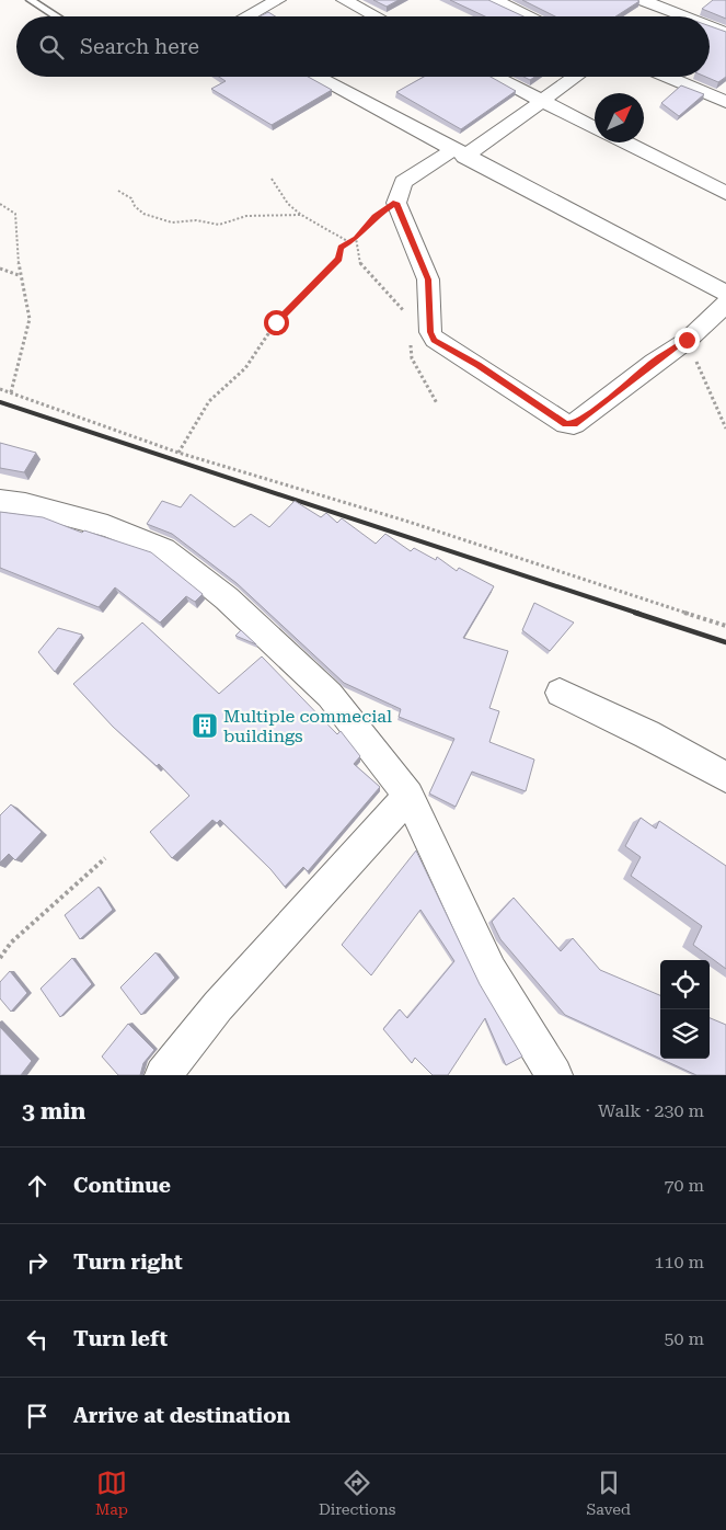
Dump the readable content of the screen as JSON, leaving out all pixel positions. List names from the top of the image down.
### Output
{
  "places": {
    "building": ["Multiple commecial buildings"]
  },
  "north": "top right",
  "page": {
    "search": "Search here",
    "heading": ["3 min", "Walk · 230 m"],
    "list": [
      ["Continue", "70 m"],
      ["Turn right", "110 m"],
      ["Turn left", "50 m"],
      "Arrive at destination"
    ],
    "nav": ["Map", "Directions", "Saved"]
  }
}
